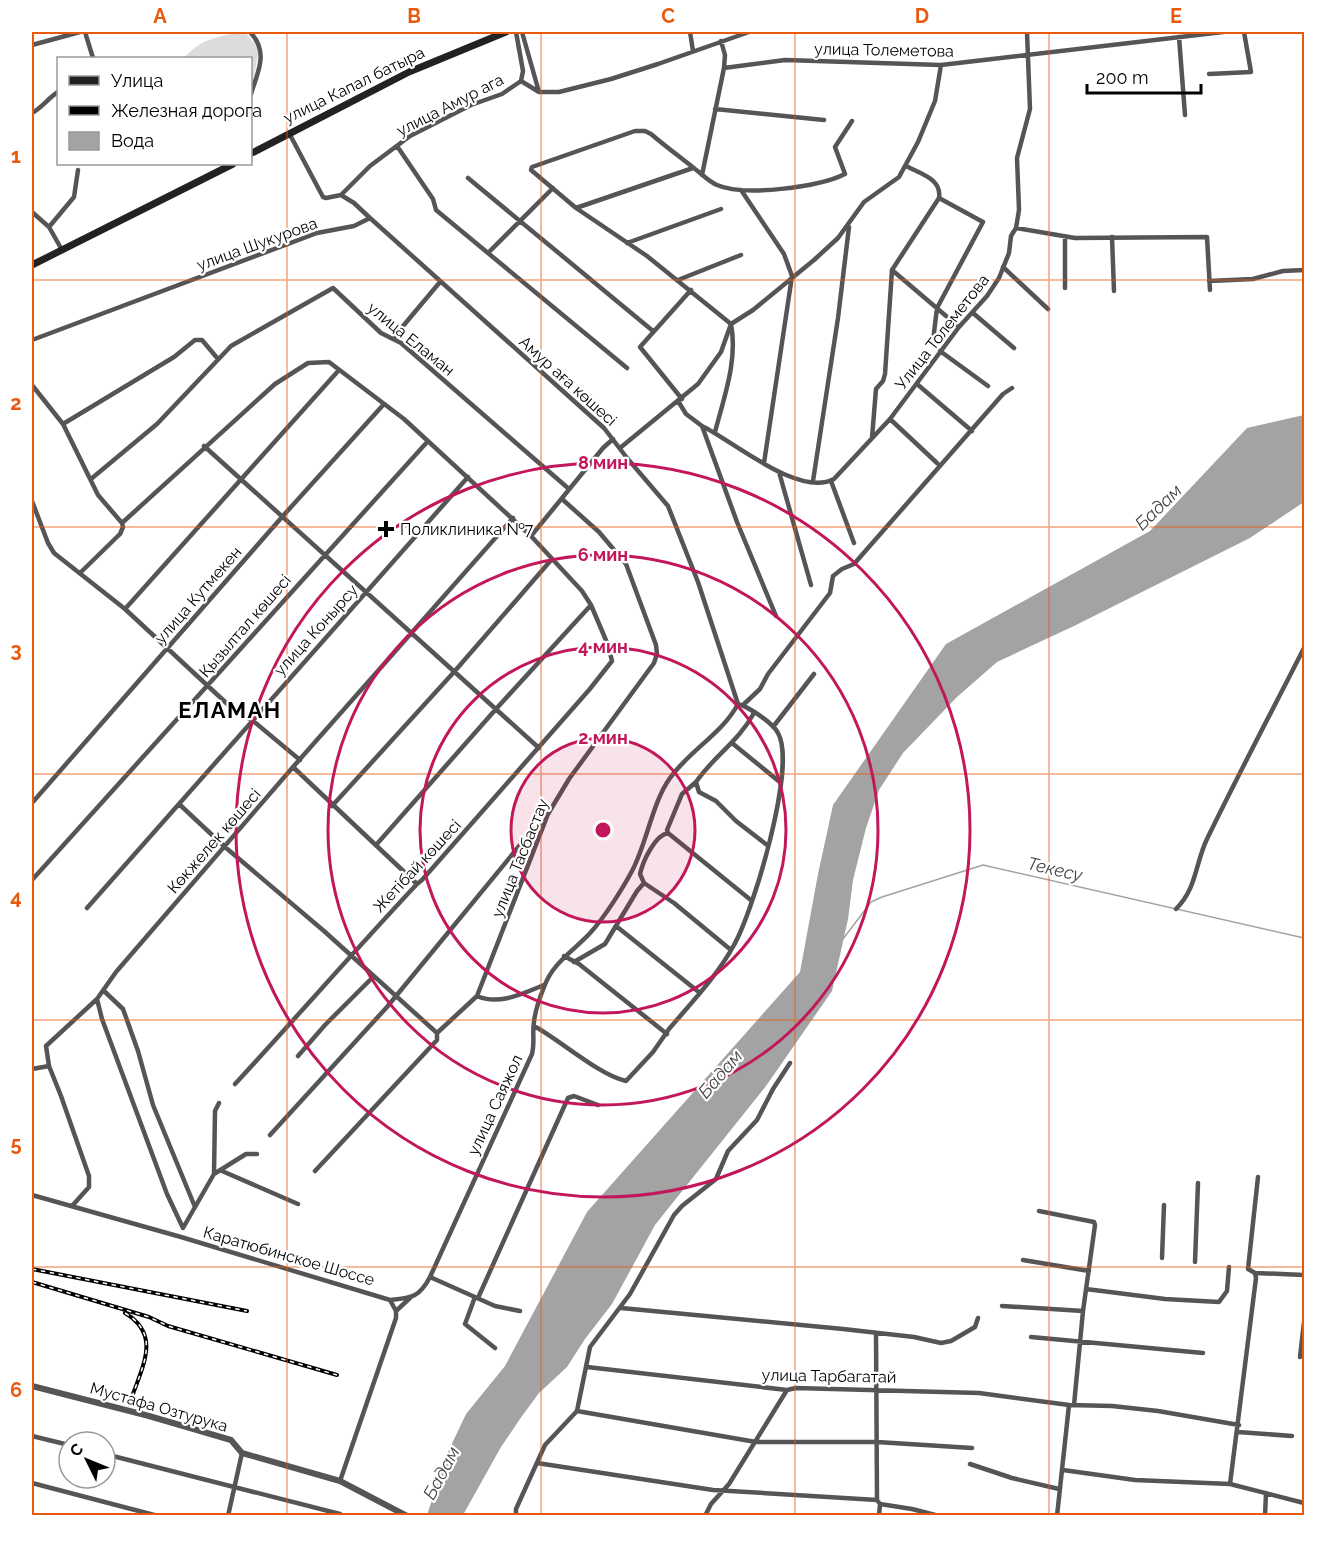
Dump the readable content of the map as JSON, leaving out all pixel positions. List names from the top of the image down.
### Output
{
  "streets": {
    "main road": ["улица Капал батыра"],
    "street": [
      "улица Толеметова",
      "улица Амур ага",
      "улица Шукурова",
      "Улица Толеметова",
      "улица Еламан",
      "Амур аға көшесі",
      "улица Кутмекен",
      "Қызылтал көшесі",
      "улица Конырсу",
      "Көкжелек көшесі",
      "улица Тасбастау",
      "Жетібай көшесі",
      "улица Саяжол",
      "Каратюбинское Шоссе",
      "улица Тарбагатай",
      "Мустафа Озтурука"
    ]
  },
  "crossings": [
    ["улица Толеметова", "Улица Толеметова"],
    ["улица Капал батыра", "улица Шукурова"],
    ["улица Амур ага", "улица Шукурова"],
    ["улица Шукурова", "Амур аға көшесі"],
    ["Амур аға көшесі", "улица Саяжол"],
    ["улица Саяжол", "Каратюбинское Шоссе"]
  ],
  "districts": ["ЕЛАМАН"],
  "water": ["Бадам", "Текесу"],
  "places": {
    "health": ["Поликлиника №7"]
  },
  "legend": ["Улица", "Железная дорога", "Вода"],
  "scale_bar": "200 m",
  "north": "top left",
  "grid": {
    "columns": [
      "A",
      "B",
      "C",
      "D",
      "E"
    ],
    "rows": [
      "1",
      "2",
      "3",
      "4",
      "5",
      "6"
    ]
  },
  "rings": [
    "8 мин",
    "6 мин",
    "4 мин",
    "2 мин"
  ]
}
